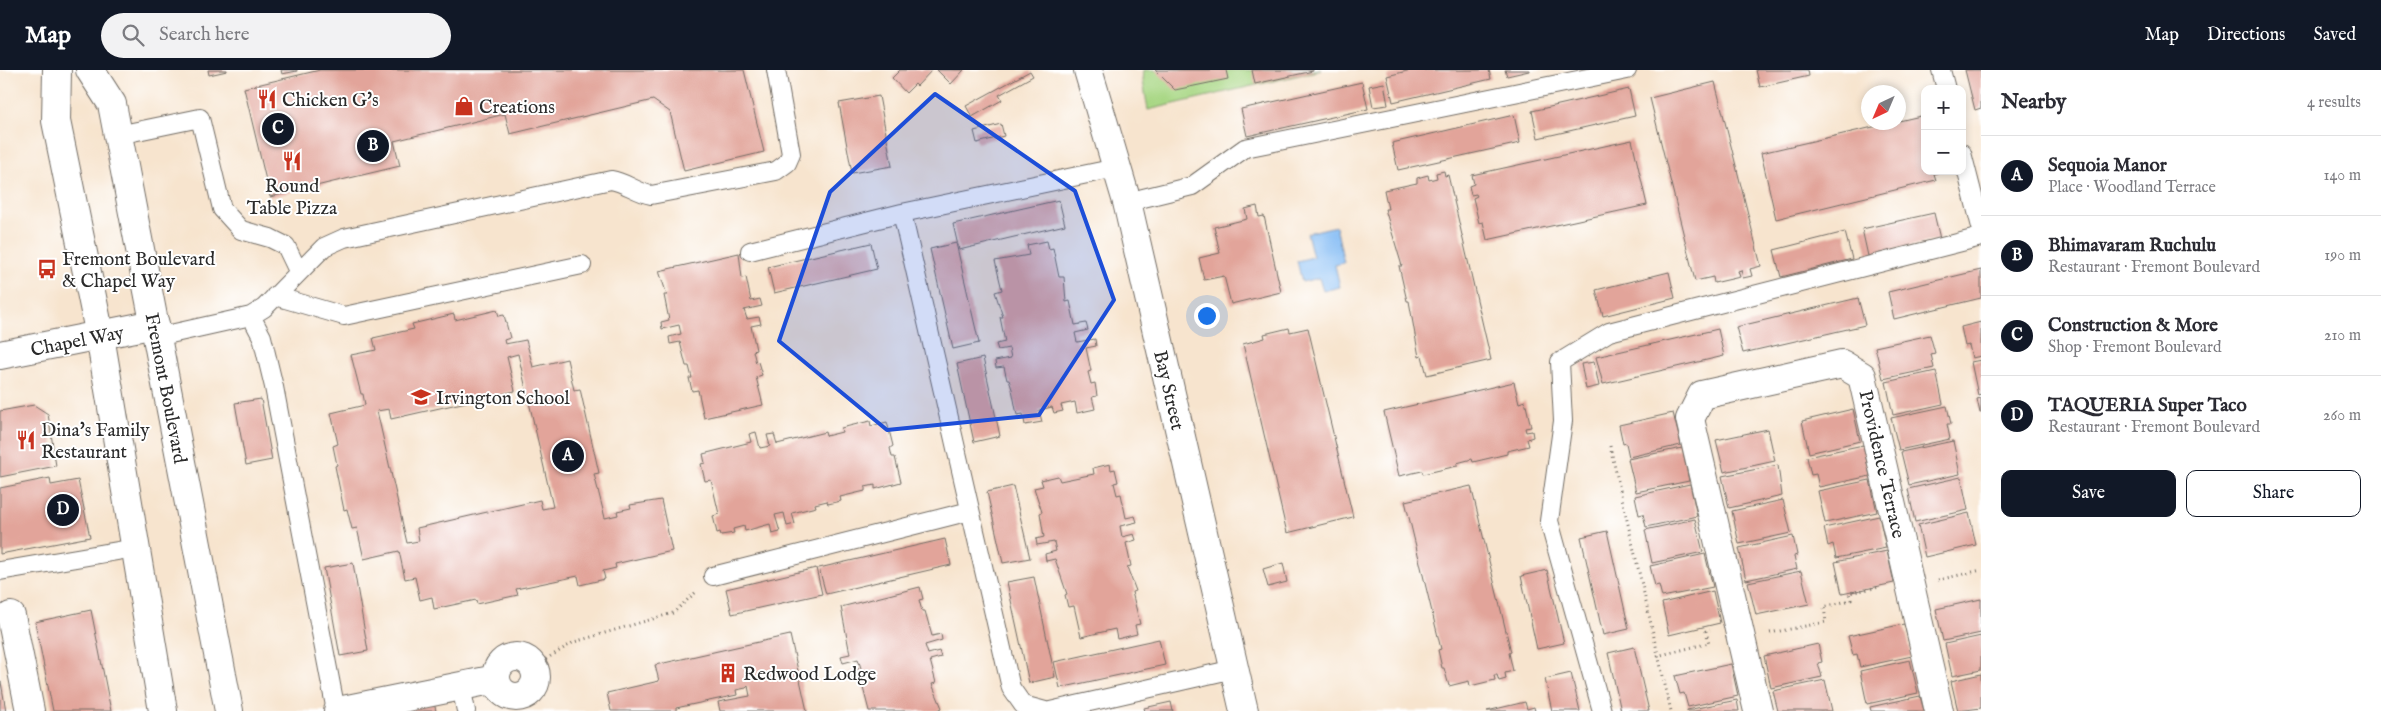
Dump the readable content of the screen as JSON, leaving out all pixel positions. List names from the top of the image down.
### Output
{
  "streets": {
    "street": [
      "Chapel Way",
      "Fremont Boulevard",
      "Bay Street",
      "Providence Terrace"
    ]
  },
  "crossings": [
    ["Chapel Way", "Fremont Boulevard"]
  ],
  "places": {
    "restaurant": ["Chicken G's", "Round Table Pizza", "Dina's Family Restaurant"],
    "shop": ["Creations"],
    "bus stop": ["Fremont Boulevard & Chapel Way"],
    "school or university": ["Irvington School"],
    "building": ["Redwood Lodge"]
  },
  "north": "bottom left",
  "page": {
    "header": "Map",
    "search": "Search here",
    "nav": ["Map", "Directions", "Saved"],
    "heading": ["Nearby", "4 results"],
    "map_buttons": ["+", "−"],
    "pins": [
      "C",
      "B",
      "A",
      "D"
    ],
    "list": [
      {
        "mark": "A",
        "name": "Sequoia Manor",
        "note": "Place · Woodland Terrace",
        "value": "140 m"
      },
      {
        "mark": "B",
        "name": "Bhimavaram Ruchulu",
        "note": "Restaurant · Fremont Boulevard",
        "value": "190 m"
      },
      {
        "mark": "C",
        "name": "Construction & More",
        "note": "Shop · Fremont Boulevard",
        "value": "210 m"
      },
      {
        "mark": "D",
        "name": "TAQUERIA Super Taco",
        "note": "Restaurant · Fremont Boulevard",
        "value": "260 m"
      }
    ],
    "buttons": ["Save", "Share"]
  }
}
